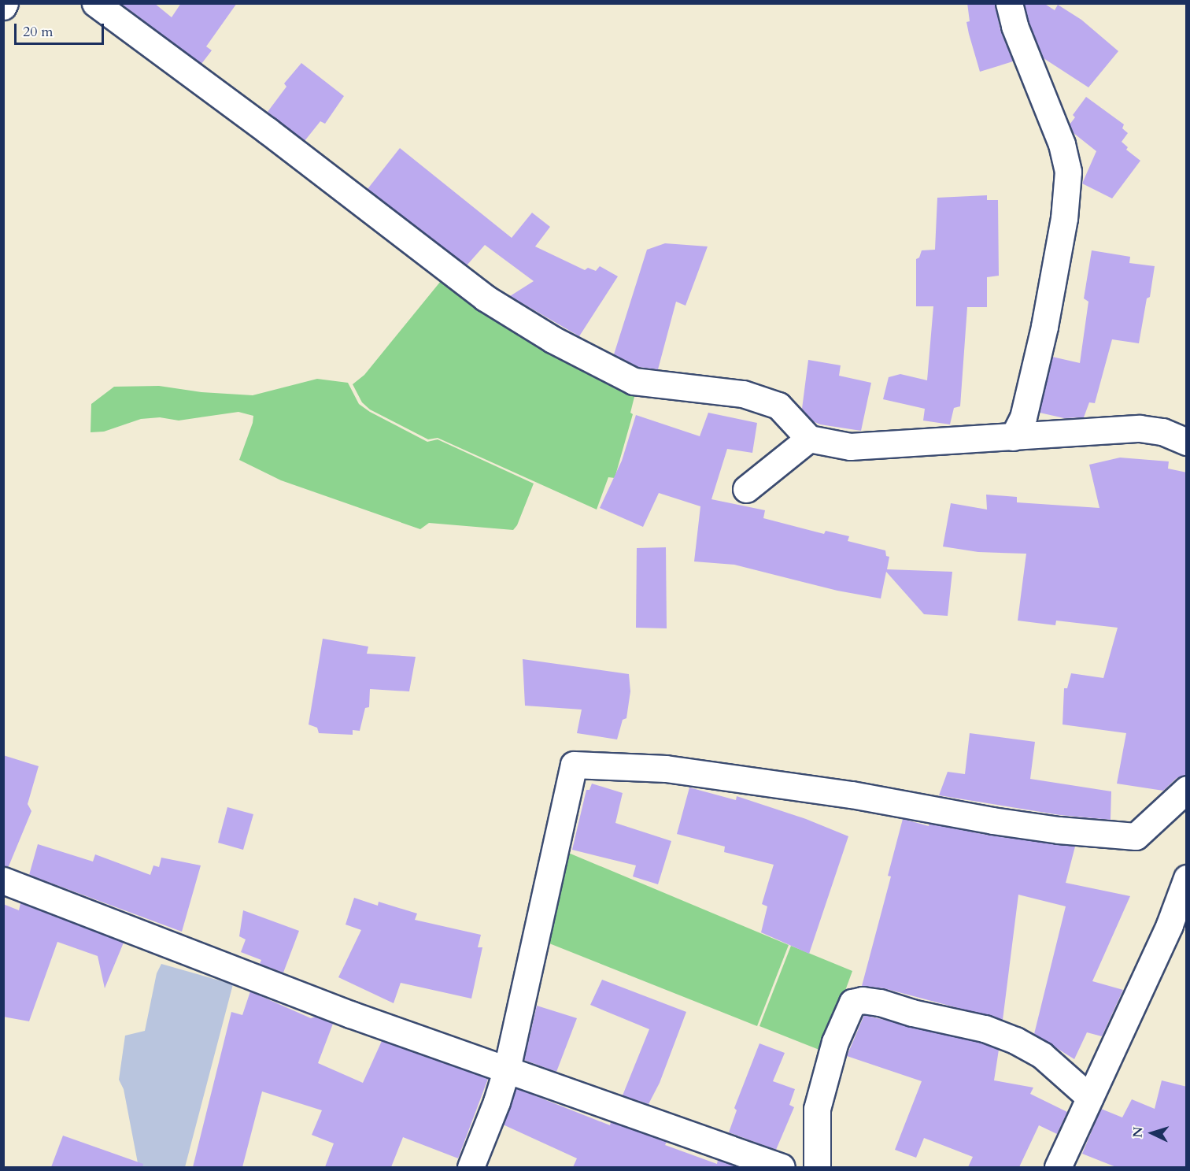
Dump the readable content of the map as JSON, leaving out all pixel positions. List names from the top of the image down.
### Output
{
  "scale_bar": "20 m",
  "north": "left"
}
